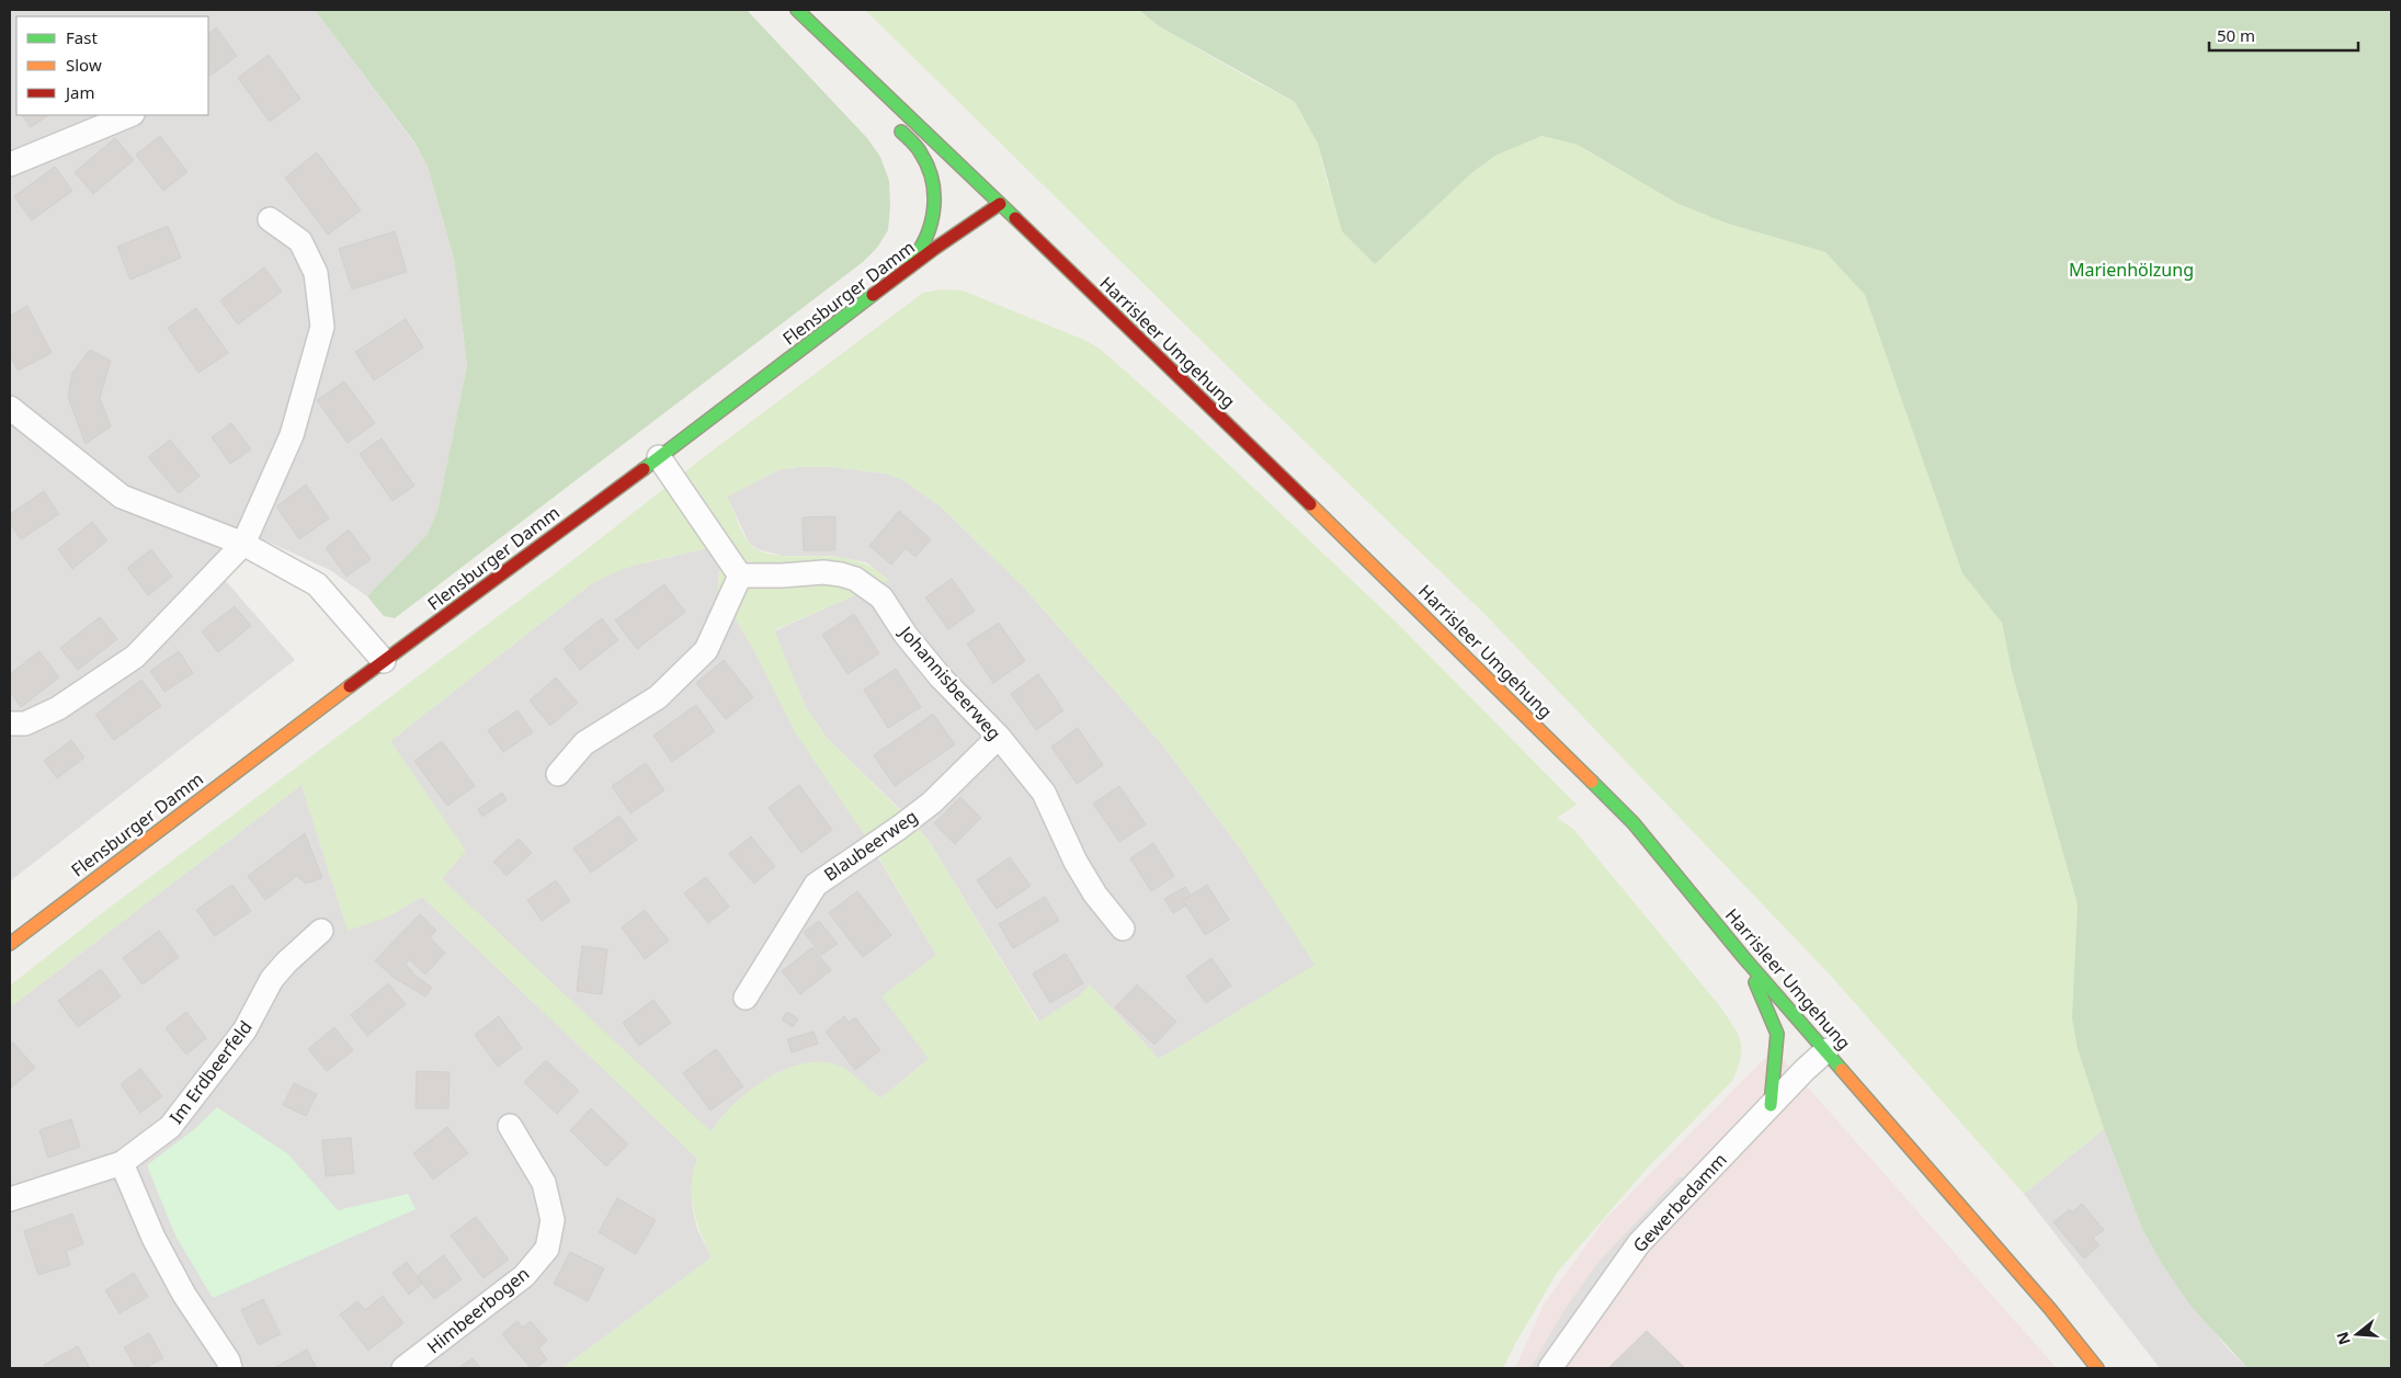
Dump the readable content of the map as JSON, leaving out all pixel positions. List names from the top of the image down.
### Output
{
  "streets": {
    "main road": ["Flensburger Damm", "Harrisleer Umgehung"],
    "street": [
      "Johannisbeerweg",
      "Blaubeerweg",
      "Im Erdbeerfeld",
      "Gewerbedamm",
      "Himbeerbogen"
    ]
  },
  "crossings": [
    ["Flensburger Damm", "Harrisleer Umgehung"],
    ["Harrisleer Umgehung", "Gewerbedamm"],
    ["Johannisbeerweg", "Blaubeerweg"]
  ],
  "parks": ["Marienhölzung"],
  "legend": ["Fast", "Slow", "Jam"],
  "scale_bar": "50 m",
  "north": "left"
}
